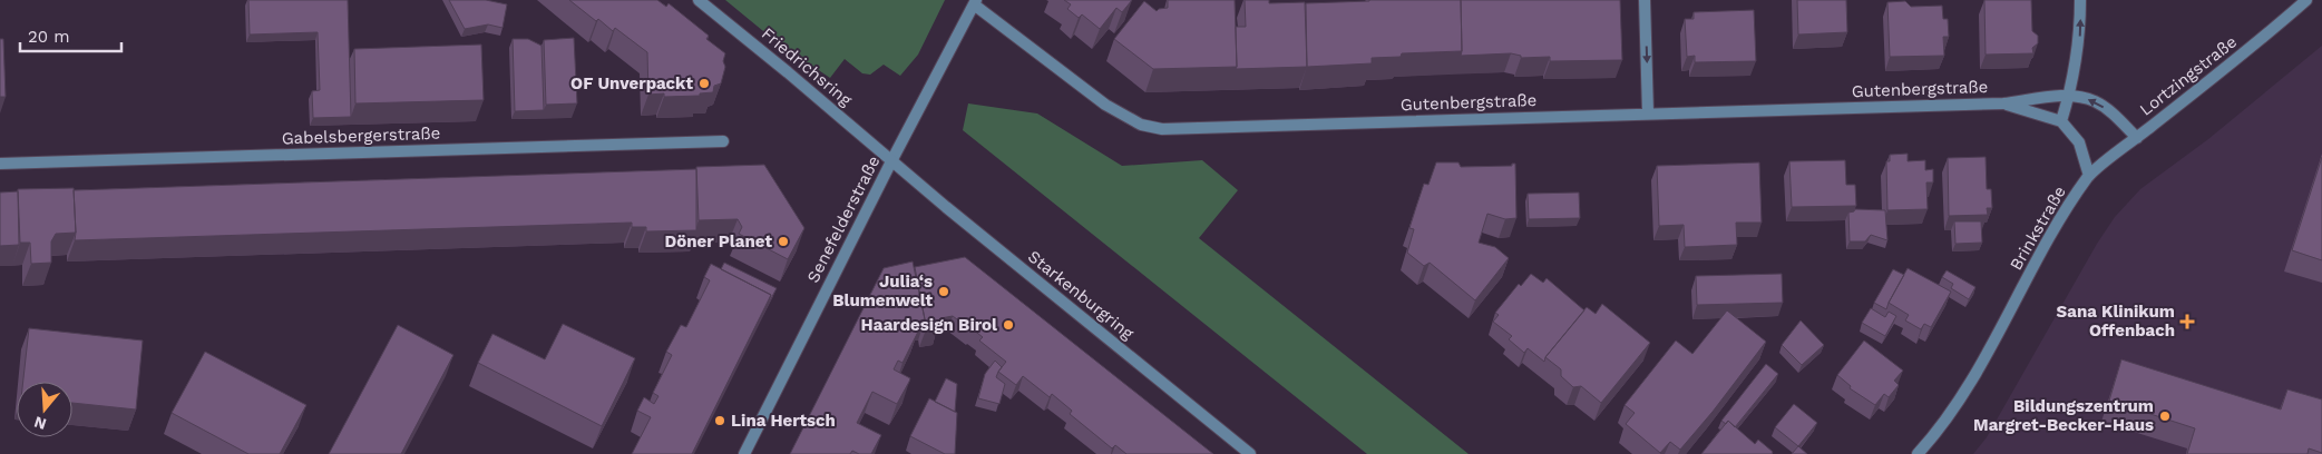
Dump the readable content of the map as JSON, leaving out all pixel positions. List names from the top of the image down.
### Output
{
  "streets": {
    "street": [
      "Friedrichsring",
      "Lortzingstraße",
      "Gutenbergstraße",
      "Gabelsbergerstraße",
      "Senefelderstraße",
      "Brinkstraße",
      "Starkenburgring"
    ]
  },
  "crossings": [
    ["Friedrichsring", "Senefelderstraße"],
    ["Friedrichsring", "Starkenburgring"],
    ["Lortzingstraße", "Gutenbergstraße"],
    ["Lortzingstraße", "Brinkstraße"],
    ["Gutenbergstraße", "Senefelderstraße"],
    ["Senefelderstraße", "Starkenburgring"]
  ],
  "places": {
    "other": [
      "OF Unverpackt",
      "Döner Planet",
      "Julia‘s Blumenwelt",
      "Haardesign Birol",
      "Bildungszentrum Margret-Becker-Haus",
      "Lina Hertsch"
    ],
    "health": ["Sana Klinikum Offenbach"]
  },
  "scale_bar": "20 m",
  "north": "bottom"
}
